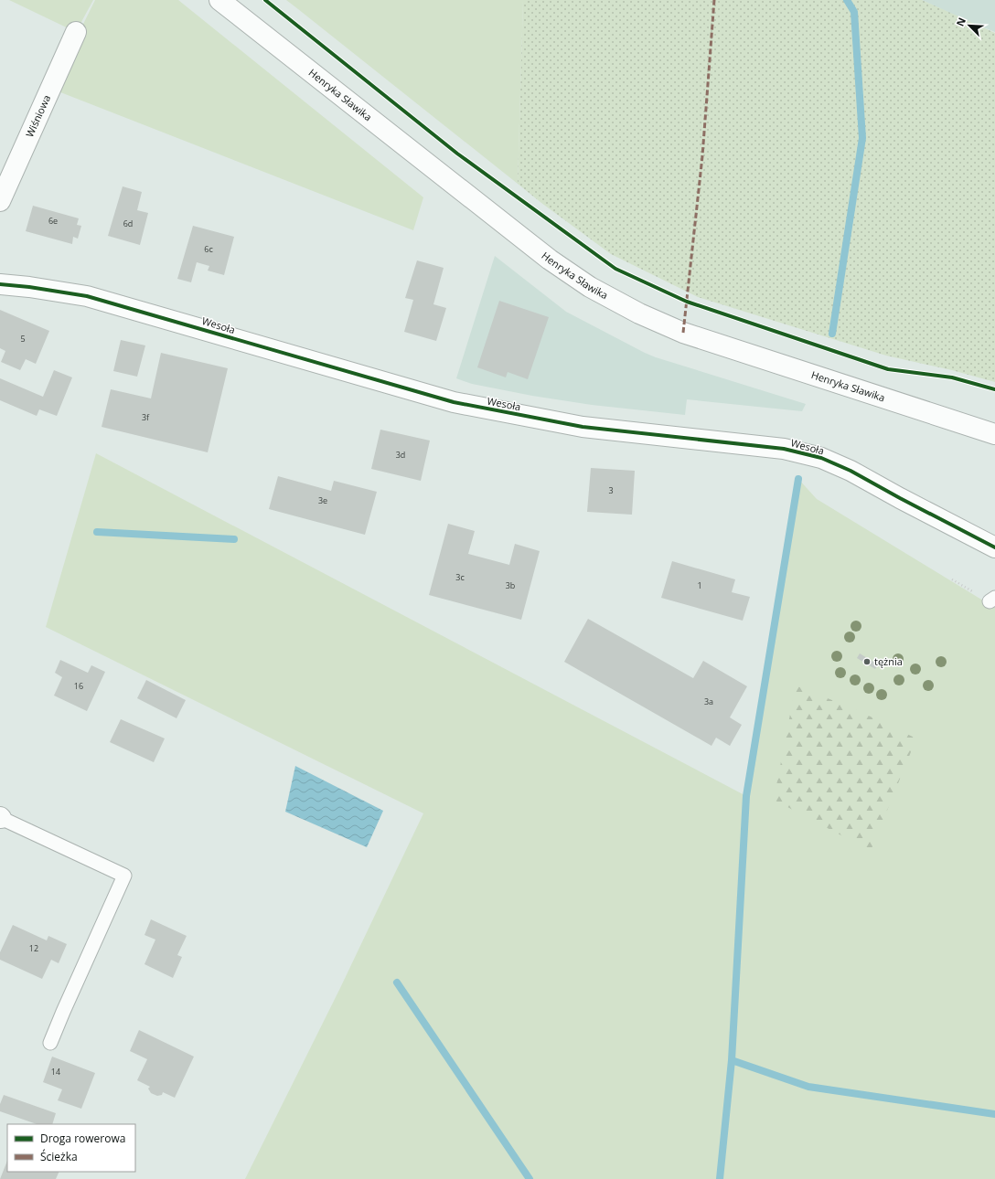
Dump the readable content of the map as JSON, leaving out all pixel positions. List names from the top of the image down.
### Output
{
  "streets": {
    "street": ["Henryka Sławika", "Wiśniowa", "Wesoła"]
  },
  "places": ["tężnia"],
  "house_numbers": [
    "6e",
    "6d",
    "6c",
    "5",
    "3f",
    "3d",
    "3",
    "3e",
    "3c",
    "3b",
    "1",
    "16",
    "3a",
    "12",
    "14"
  ],
  "legend": ["Droga rowerowa", "Ścieżka"],
  "north": "top left"
}
